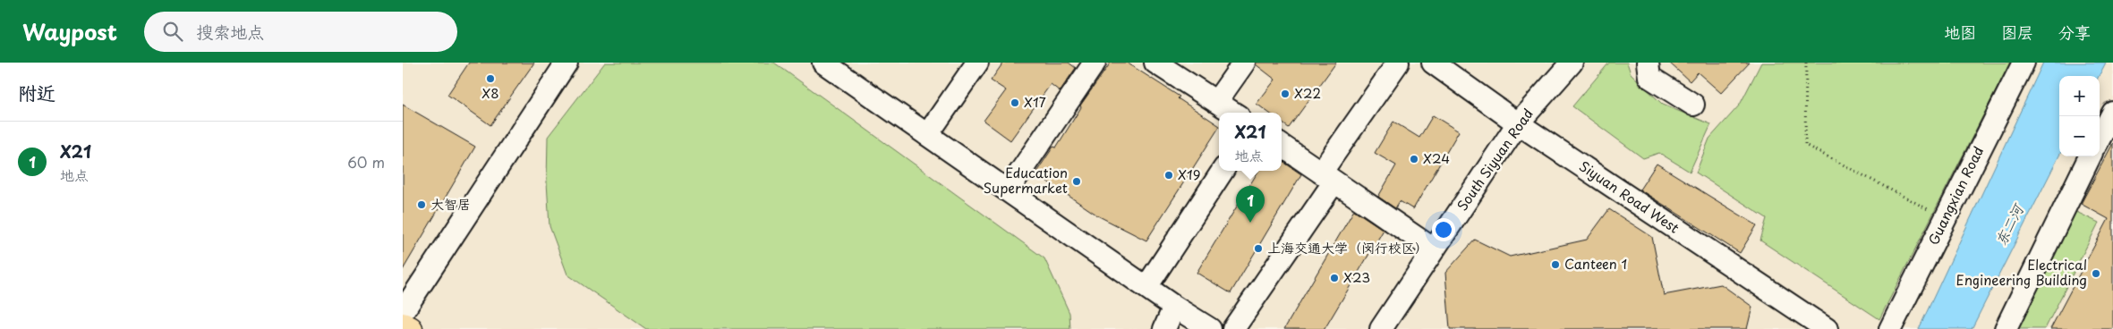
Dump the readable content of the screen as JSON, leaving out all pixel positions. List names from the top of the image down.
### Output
{
  "streets": {
    "lane": ["South Siyuan Road", "Guangxian Road", "Siyuan Road West"]
  },
  "crossings": [
    ["South Siyuan Road", "Siyuan Road West"]
  ],
  "water": ["东二河"],
  "places": [
    "X8",
    "X22",
    "X17",
    "X24",
    "X19",
    "Education Supermarket",
    "大智居",
    "上海交通大学（闵行校区）",
    "Canteen 1",
    "Electrical Engineering Building",
    "X23"
  ],
  "page": {
    "header": "Waypost",
    "search": "搜索地点",
    "nav": ["地图", "图层", "分享"],
    "heading": "附近",
    "map_buttons": ["+", "−"],
    "popup": ["X21", "地点"],
    "list": [
      {
        "mark": "1",
        "name": "X21",
        "note": "地点",
        "value": "60 m"
      }
    ],
    "pins": "1"
  }
}
